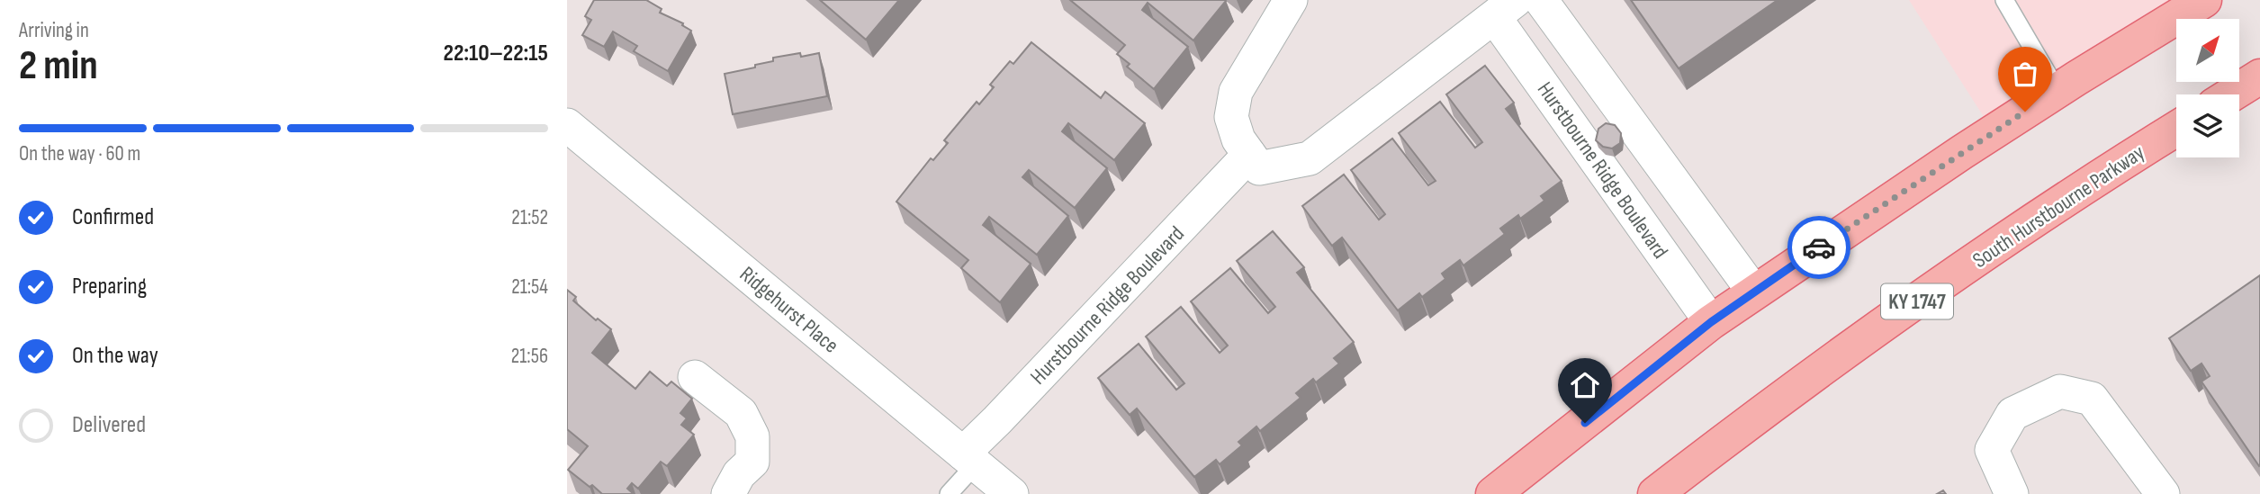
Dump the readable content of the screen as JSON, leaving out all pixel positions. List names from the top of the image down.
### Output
{
  "streets": {
    "main road": ["South Hurstbourne Parkway", "KY 1747"],
    "street": ["Hurstbourne Ridge Boulevard", "Ridgehurst Place"]
  },
  "crossings": [
    ["Hurstbourne Ridge Boulevard", "Ridgehurst Place"]
  ],
  "north": "top right",
  "page": {
    "heading": ["2 min", "Arriving in", "22:10–22:15"],
    "bar": "On the way · 60 m",
    "list": [
      ["Confirmed", "21:52"],
      ["Preparing", "21:54"],
      ["On the way", "21:56"],
      "Delivered"
    ]
  }
}
